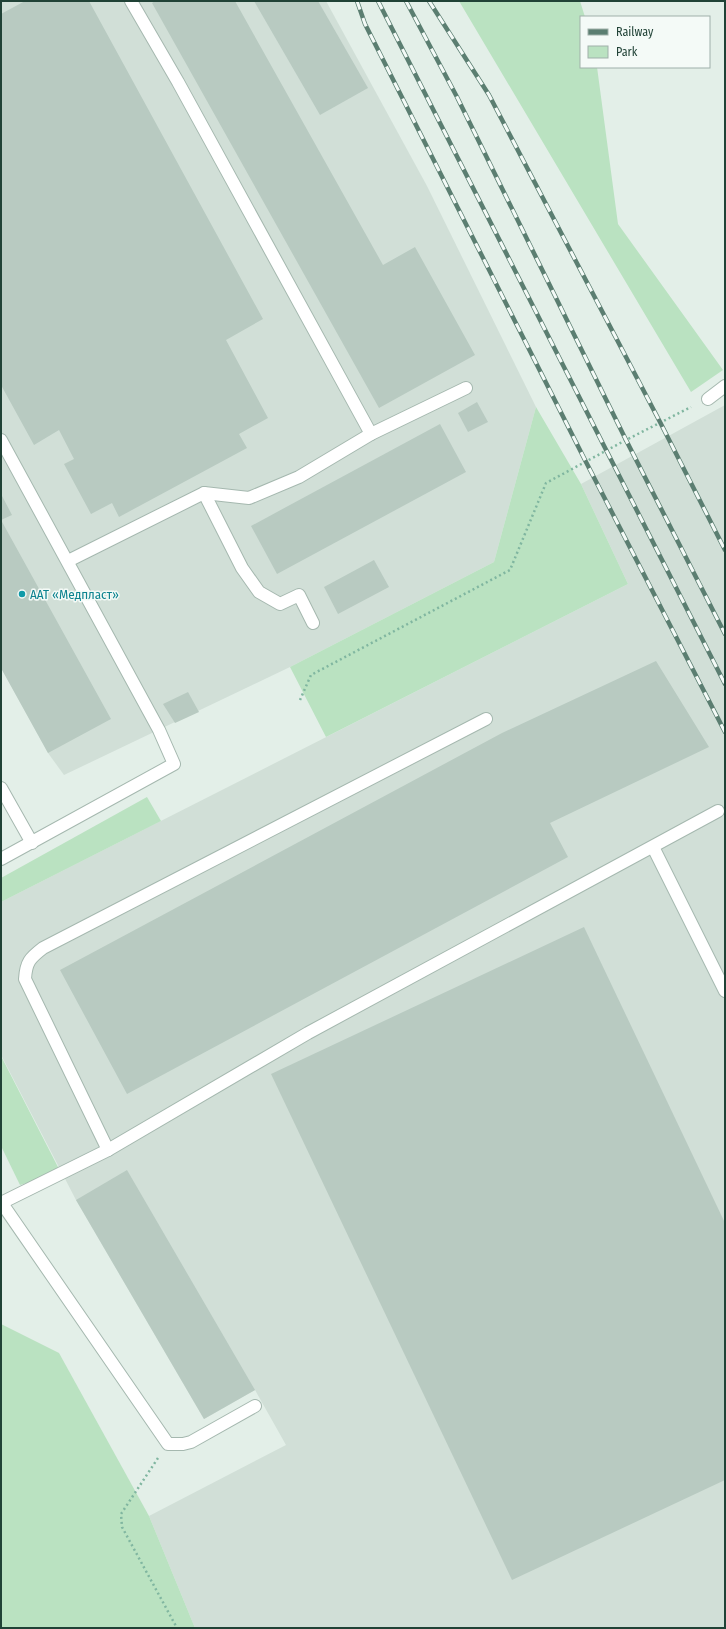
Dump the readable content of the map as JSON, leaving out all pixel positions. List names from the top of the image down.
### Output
{
  "places": ["ААТ «Медпласт»"],
  "legend": ["Railway", "Park"]
}
